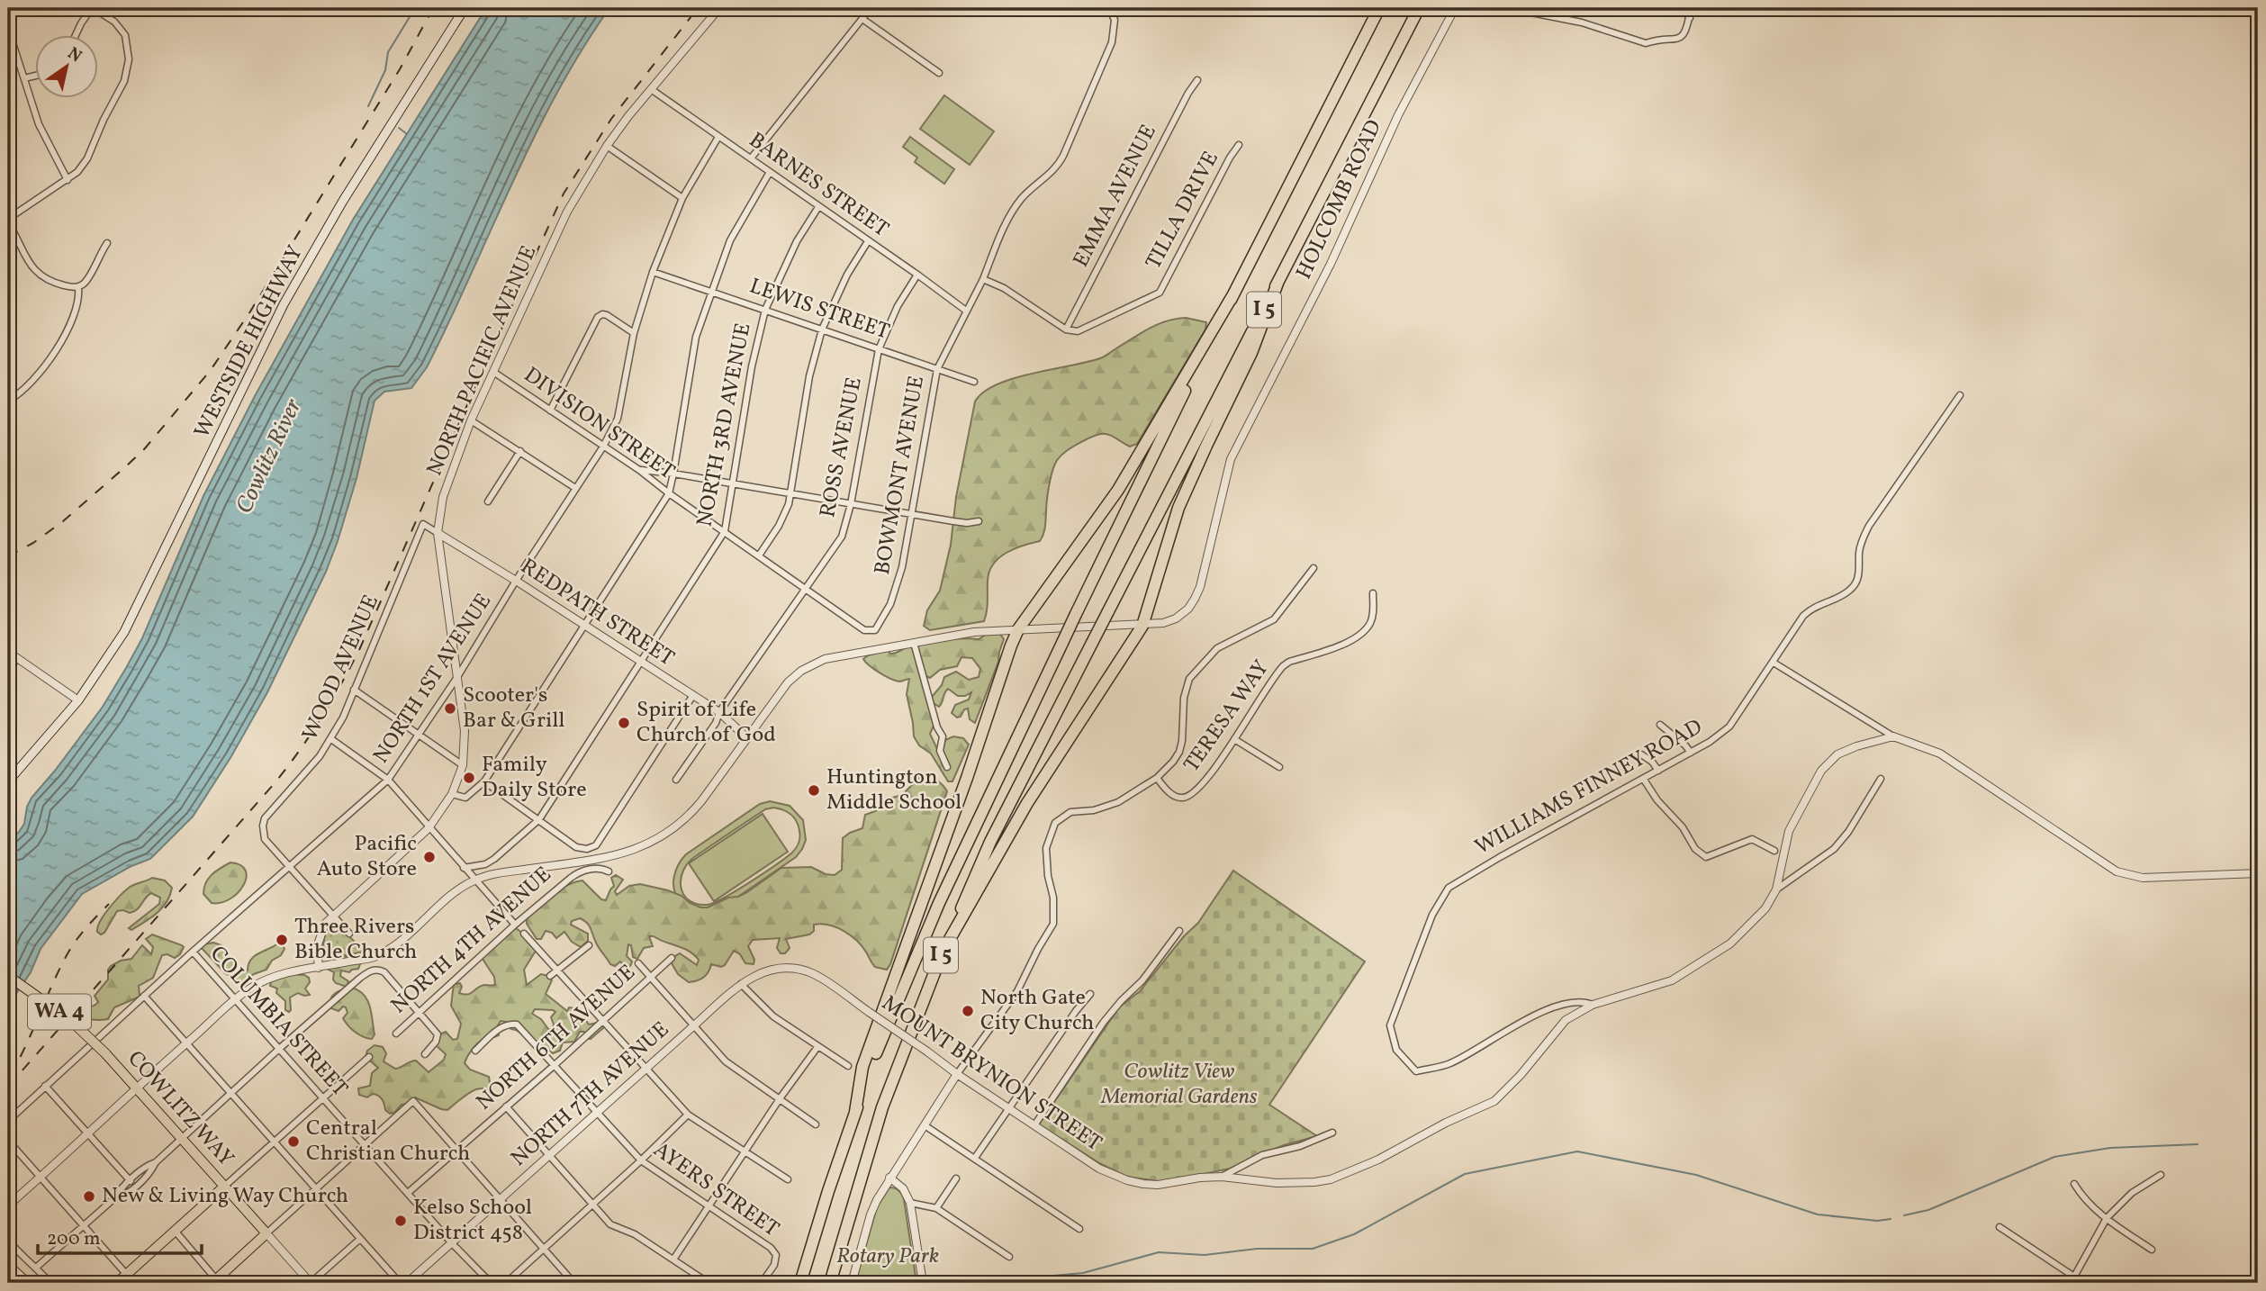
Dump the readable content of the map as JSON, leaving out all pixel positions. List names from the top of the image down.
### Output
{
  "streets": {
    "highway": ["I 5"],
    "main road": ["WESTSIDE HIGHWAY", "WA 4", "COWLITZ WAY"],
    "street": [
      "BARNES STREET",
      "EMMA AVENUE",
      "HOLCOMB ROAD",
      "TILLA DRIVE",
      "LEWIS STREET",
      "NORTH PACIFIC AVENUE",
      "DIVISION STREET",
      "NORTH 3RD AVENUE",
      "ROSS AVENUE",
      "BOWMONT AVENUE",
      "REDPATH STREET",
      "WOOD AVENUE",
      "NORTH 1ST AVENUE",
      "TERESA WAY",
      "WILLIAMS FINNEY ROAD",
      "NORTH 4TH AVENUE",
      "COLUMBIA STREET",
      "NORTH 6TH AVENUE",
      "MOUNT BRYNION STREET",
      "NORTH 7TH AVENUE",
      "AYERS STREET"
    ]
  },
  "crossings": [
    ["BARNES STREET", "NORTH PACIFIC AVENUE"],
    ["BARNES STREET", "NORTH 3RD AVENUE"],
    ["BARNES STREET", "ROSS AVENUE"],
    ["BARNES STREET", "BOWMONT AVENUE"],
    ["BARNES STREET", "NORTH 1ST AVENUE"],
    ["EMMA AVENUE", "TILLA DRIVE"],
    ["HOLCOMB ROAD", "REDPATH STREET"],
    ["LEWIS STREET", "NORTH 3RD AVENUE"],
    ["LEWIS STREET", "ROSS AVENUE"],
    ["LEWIS STREET", "BOWMONT AVENUE"],
    ["LEWIS STREET", "NORTH 1ST AVENUE"],
    ["NORTH PACIFIC AVENUE", "DIVISION STREET"],
    ["NORTH PACIFIC AVENUE", "REDPATH STREET"],
    ["NORTH PACIFIC AVENUE", "NORTH 1ST AVENUE"],
    ["DIVISION STREET", "NORTH 3RD AVENUE"],
    ["DIVISION STREET", "ROSS AVENUE"],
    ["DIVISION STREET", "BOWMONT AVENUE"],
    ["DIVISION STREET", "NORTH 1ST AVENUE"],
    ["NORTH 3RD AVENUE", "REDPATH STREET"],
    ["ROSS AVENUE", "REDPATH STREET"],
    ["REDPATH STREET", "WOOD AVENUE"],
    ["REDPATH STREET", "NORTH 1ST AVENUE"],
    ["WOOD AVENUE", "NORTH 1ST AVENUE"],
    ["NORTH 1ST AVENUE", "COLUMBIA STREET"],
    ["WILLIAMS FINNEY ROAD", "MOUNT BRYNION STREET"],
    ["COLUMBIA STREET", "NORTH 6TH AVENUE"],
    ["COLUMBIA STREET", "NORTH 7TH AVENUE"],
    ["NORTH 6TH AVENUE", "AYERS STREET"],
    ["MOUNT BRYNION STREET", "NORTH 7TH AVENUE"],
    ["NORTH 7TH AVENUE", "AYERS STREET"]
  ],
  "water": ["Cowlitz River"],
  "parks": ["Cowlitz View Memorial Gardens", "Rotary Park"],
  "places": [
    "Scooter's Bar & Grill",
    "Spirit of Life Church of God",
    "Family Daily Store",
    "Huntington Middle School",
    "Pacific Auto Store",
    "Three Rivers Bible Church",
    "North Gate City Church",
    "Central Christian Church",
    "New & Living Way Church",
    "Kelso School District 458"
  ],
  "scale_bar": "200 m",
  "north": "top right"
}
